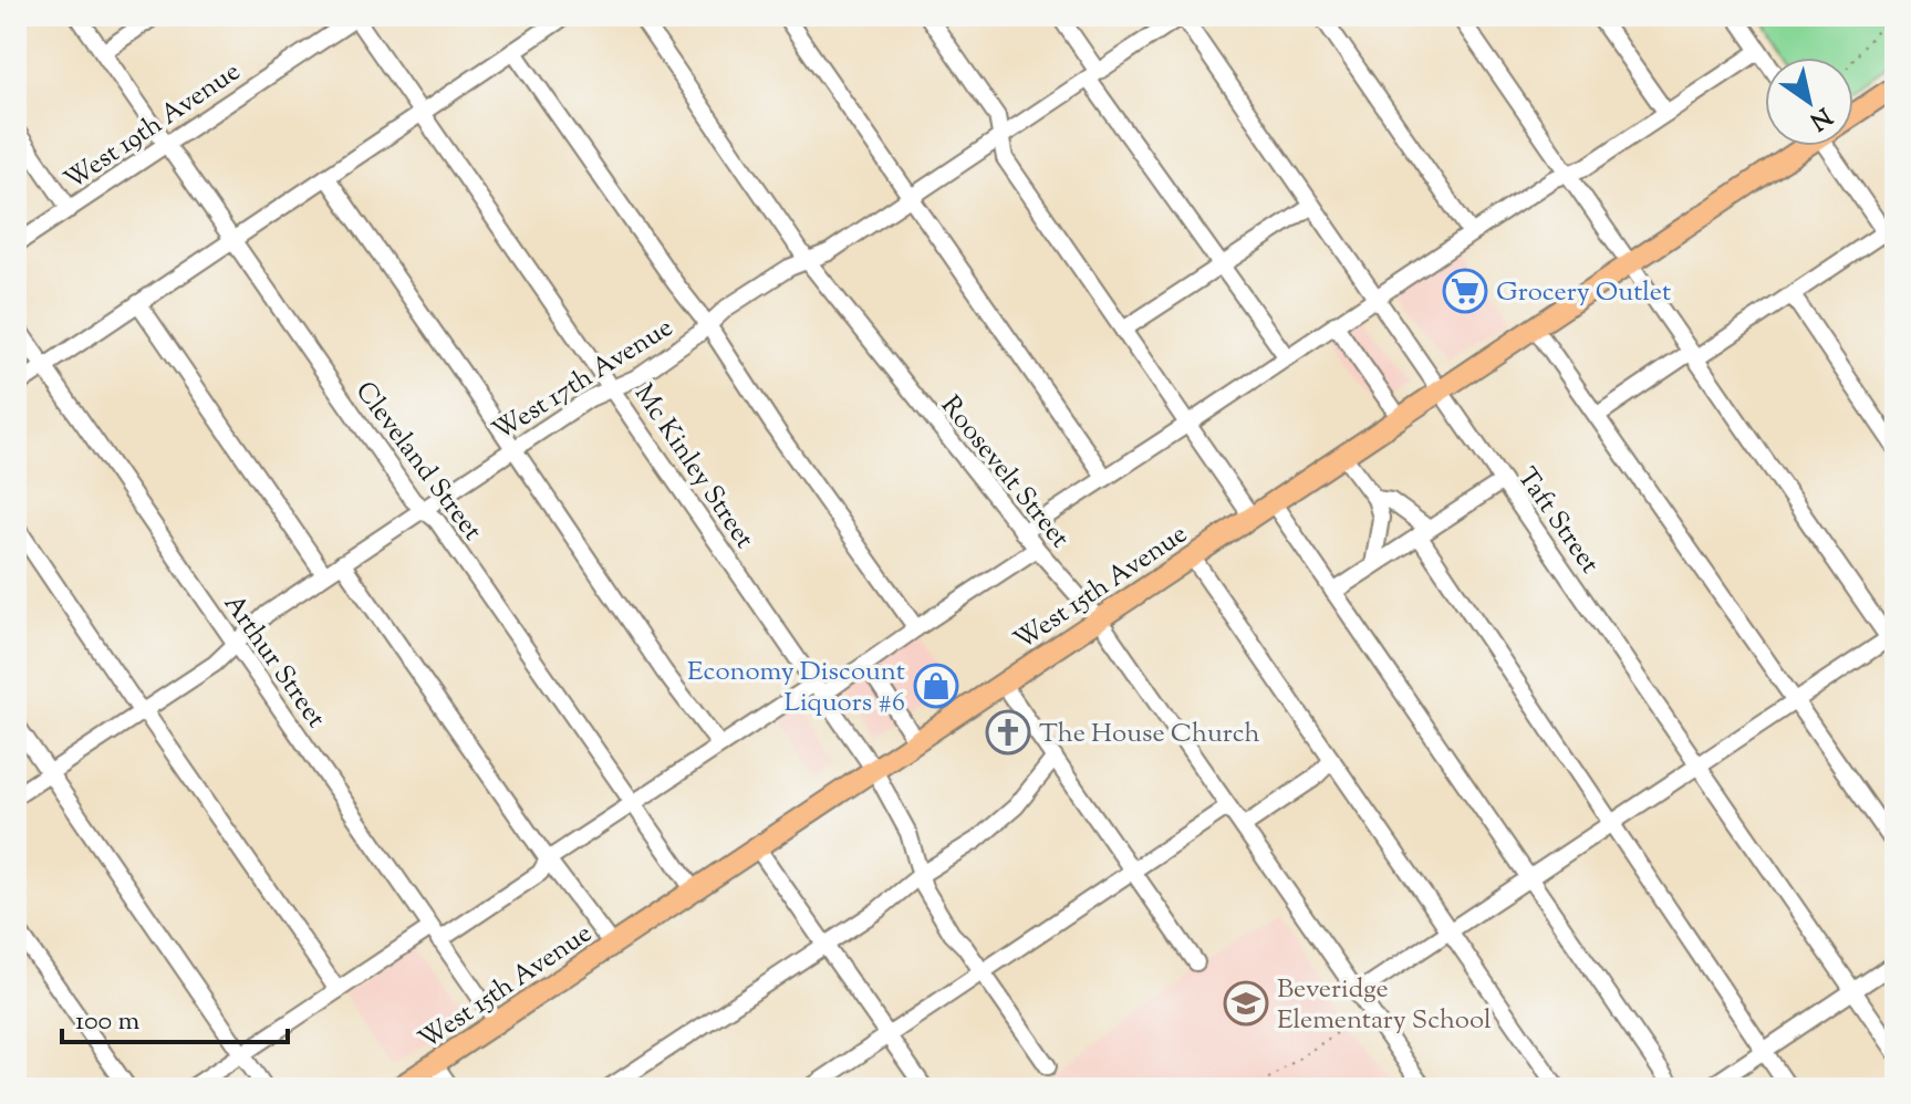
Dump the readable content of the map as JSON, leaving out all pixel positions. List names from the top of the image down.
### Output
{
  "streets": {
    "main road": ["West 15th Avenue"],
    "street": [
      "West 19th Avenue",
      "West 17th Avenue",
      "Cleveland Street",
      "Mc Kinley Street",
      "Roosevelt Street",
      "Taft Street",
      "Arthur Street"
    ]
  },
  "crossings": [
    ["West 19th Avenue", "Cleveland Street"],
    ["West 19th Avenue", "Mc Kinley Street"],
    ["West 17th Avenue", "Cleveland Street"],
    ["West 17th Avenue", "Mc Kinley Street"],
    ["West 17th Avenue", "Roosevelt Street"],
    ["West 17th Avenue", "Taft Street"],
    ["West 17th Avenue", "Arthur Street"],
    ["Cleveland Street", "West 15th Avenue"],
    ["Mc Kinley Street", "West 15th Avenue"],
    ["Roosevelt Street", "West 15th Avenue"],
    ["Taft Street", "West 15th Avenue"],
    ["West 15th Avenue", "Arthur Street"]
  ],
  "places": {
    "supermarket": ["Grocery Outlet"],
    "shop": ["Economy Discount Liquors #6"],
    "church": ["The House Church"],
    "school or university": ["Beveridge Elementary School"]
  },
  "scale_bar": "100 m",
  "north": "bottom right"
}
